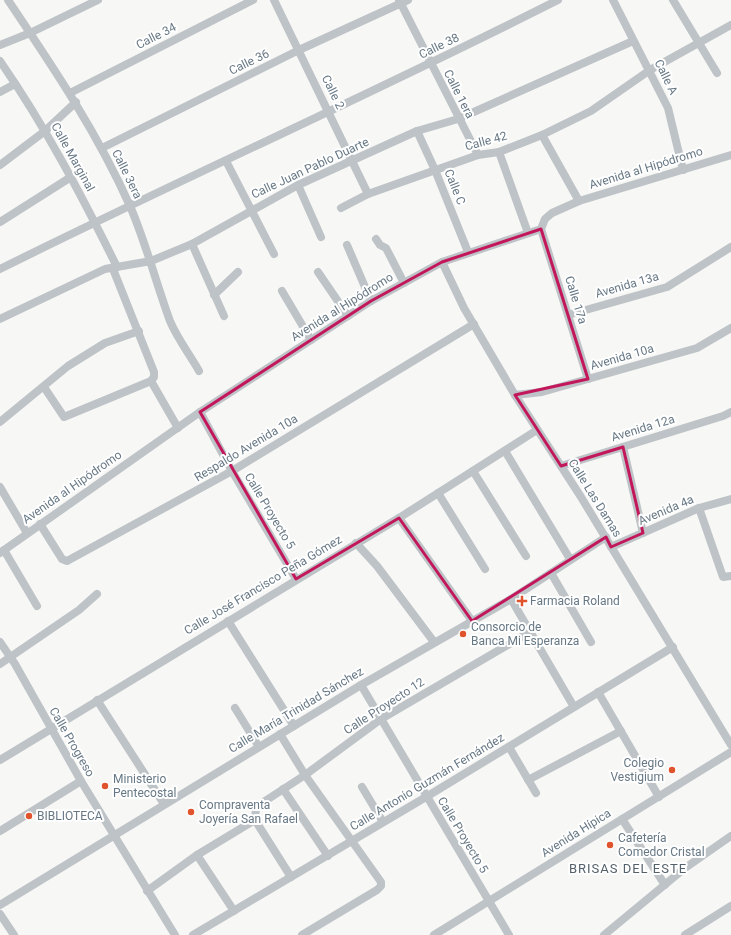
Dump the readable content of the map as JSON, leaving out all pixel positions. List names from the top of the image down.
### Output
{
  "streets": {
    "street": [
      "Calle 34",
      "Calle 38",
      "Calle 36",
      "Calle A",
      "Calle 2",
      "Calle 1era",
      "Calle 42",
      "Calle Marginal",
      "Calle Juan Pablo Duarte",
      "Avenida al Hipódromo",
      "Calle 3era",
      "Calle C",
      "Avenida 13a",
      "Calle 17a",
      "Avenida 10a",
      "Avenida 12a",
      "Respaldo Avenida 10a",
      "Calle Las Damas",
      "Avenida 4a",
      "Calle Proyecto 5",
      "Calle José Francisco Peña Gómez",
      "Calle Proyecto 12",
      "Calle María Trinidad Sánchez",
      "Calle Progreso",
      "Calle Antonio Guzmán Fernández",
      "Avenida Hípica"
    ]
  },
  "crossings": [
    ["Calle 34", "Calle 3era"],
    ["Calle 38", "Calle 2"],
    ["Calle 38", "Calle 1era"],
    ["Calle 38", "Calle Marginal"],
    ["Calle 38", "Calle 3era"],
    ["Calle 36", "Calle 2"],
    ["Calle 36", "Calle 1era"],
    ["Calle 36", "Calle 3era"],
    ["Calle A", "Calle 42"],
    ["Calle A", "Calle Juan Pablo Duarte"],
    ["Calle A", "Avenida al Hipódromo"],
    ["Calle 2", "Calle 42"],
    ["Calle 2", "Calle Juan Pablo Duarte"],
    ["Calle 1era", "Calle 42"],
    ["Calle 1era", "Calle Juan Pablo Duarte"],
    ["Calle 42", "Calle C"],
    ["Calle Marginal", "Calle Juan Pablo Duarte"],
    ["Calle Marginal", "Avenida al Hipódromo"],
    ["Calle Juan Pablo Duarte", "Calle 3era"],
    ["Calle Juan Pablo Duarte", "Calle C"],
    ["Avenida al Hipódromo", "Calle C"],
    ["Avenida al Hipódromo", "Calle 17a"],
    ["Avenida al Hipódromo", "Respaldo Avenida 10a"],
    ["Avenida al Hipódromo", "Calle Las Damas"],
    ["Avenida al Hipódromo", "Calle Proyecto 5"],
    ["Avenida 13a", "Calle 17a"],
    ["Calle 17a", "Avenida 10a"],
    ["Avenida 10a", "Calle Las Damas"],
    ["Avenida 12a", "Calle Las Damas"],
    ["Respaldo Avenida 10a", "Calle Las Damas"],
    ["Respaldo Avenida 10a", "Calle Proyecto 5"],
    ["Calle Las Damas", "Avenida 4a"],
    ["Calle Las Damas", "Calle José Francisco Peña Gómez"],
    ["Calle Las Damas", "Calle María Trinidad Sánchez"],
    ["Calle Las Damas", "Calle Antonio Guzmán Fernández"],
    ["Calle Proyecto 5", "Calle José Francisco Peña Gómez"],
    ["Calle Proyecto 5", "Calle Proyecto 12"],
    ["Calle Proyecto 5", "Calle María Trinidad Sánchez"],
    ["Calle Proyecto 5", "Calle Antonio Guzmán Fernández"],
    ["Calle Proyecto 5", "Avenida Hípica"],
    ["Calle José Francisco Peña Gómez", "Calle Progreso"],
    ["Calle María Trinidad Sánchez", "Calle Progreso"]
  ],
  "districts": ["BRISAS DEL ESTE"],
  "places": {
    "health": ["Farmacia Roland"],
    "other": [
      "Consorcio de Banca Mi Esperanza",
      "Colegio Vestigium",
      "Ministerio Pentecostal",
      "Compraventa Joyería San Rafael",
      "BIBLIOTECA",
      "Cafetería Comedor Cristal"
    ]
  }
}
